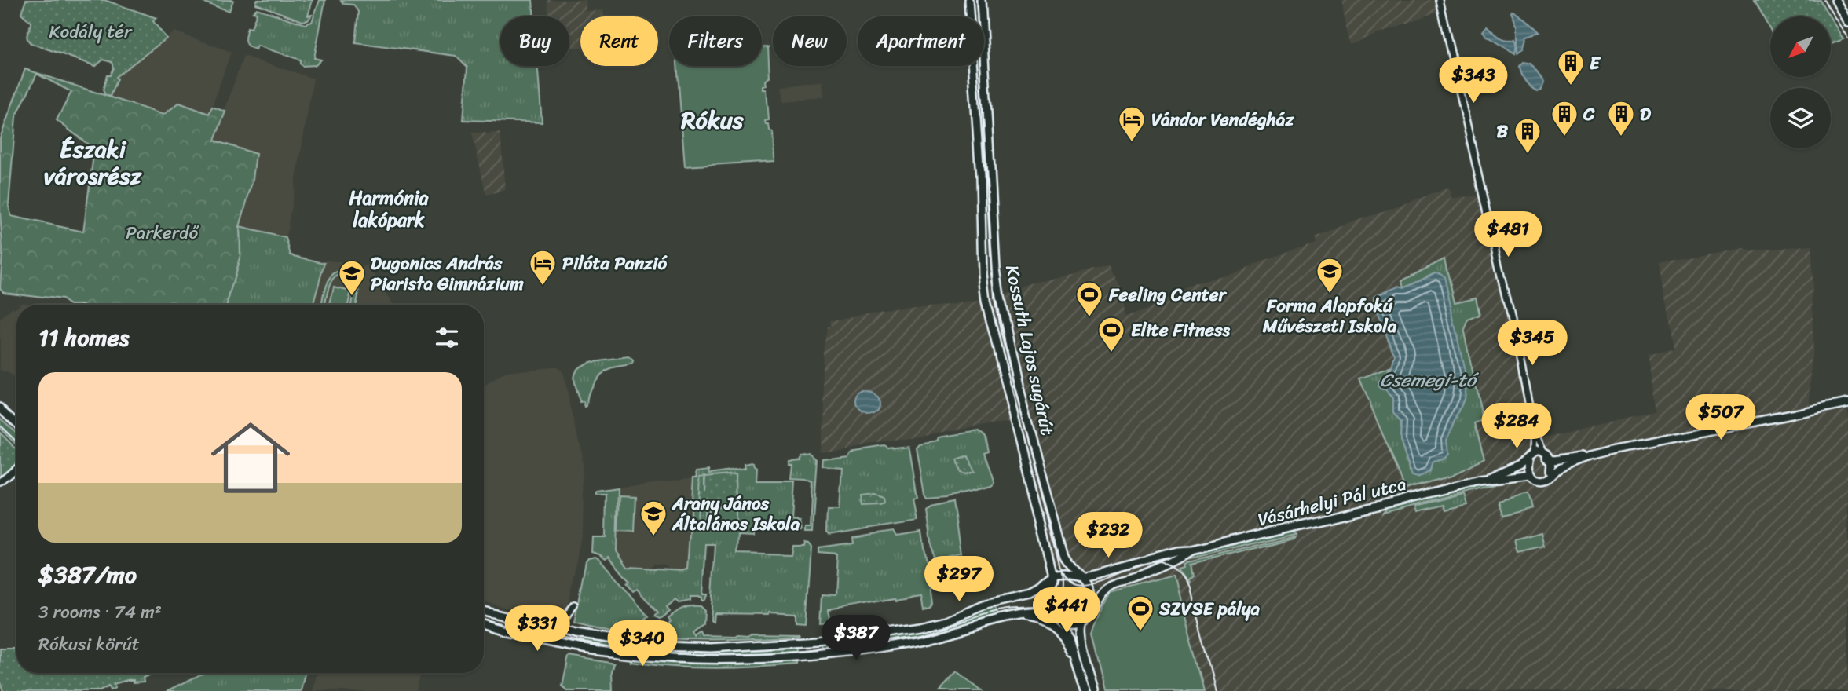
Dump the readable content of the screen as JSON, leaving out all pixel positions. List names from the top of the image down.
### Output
{
  "streets": {
    "main road": ["Kossuth Lajos sugárút", "Vásárhelyi Pál utca"]
  },
  "crossings": [
    ["Kossuth Lajos sugárút", "Vásárhelyi Pál utca"]
  ],
  "districts": ["Rókus", "Északi városrész", "Harmónia lakópark"],
  "water": ["Csemegi-tó"],
  "parks": ["Kodály tér", "Parkerdő"],
  "places": {
    "building": [
      "E",
      "C",
      "D",
      "B"
    ],
    "hotel": ["Vándor Vendégház", "Pilóta Panzió"],
    "school or university": ["Forma Alapfokú Művészeti Iskola", "Dugonics András Piarista Gimnázium", "Arany János Általános Iskola"],
    "sports": ["Feeling Center", "Elite Fitness", "SZVSE pálya"]
  },
  "north": "bottom left",
  "page": {
    "chip": [
      "Buy",
      "Rent",
      "Filters",
      "New",
      "Apartment"
    ],
    "price": [
      "$343",
      "$481",
      "$345",
      "$507",
      "$284",
      "$232",
      "$297",
      "$441",
      "$331",
      "$387",
      "$340"
    ],
    "heading": "11 homes",
    "list": [
      {
        "name": "$387/mo",
        "note": "3 rooms · 74 m² · Rókusi körút"
      }
    ]
  }
}
